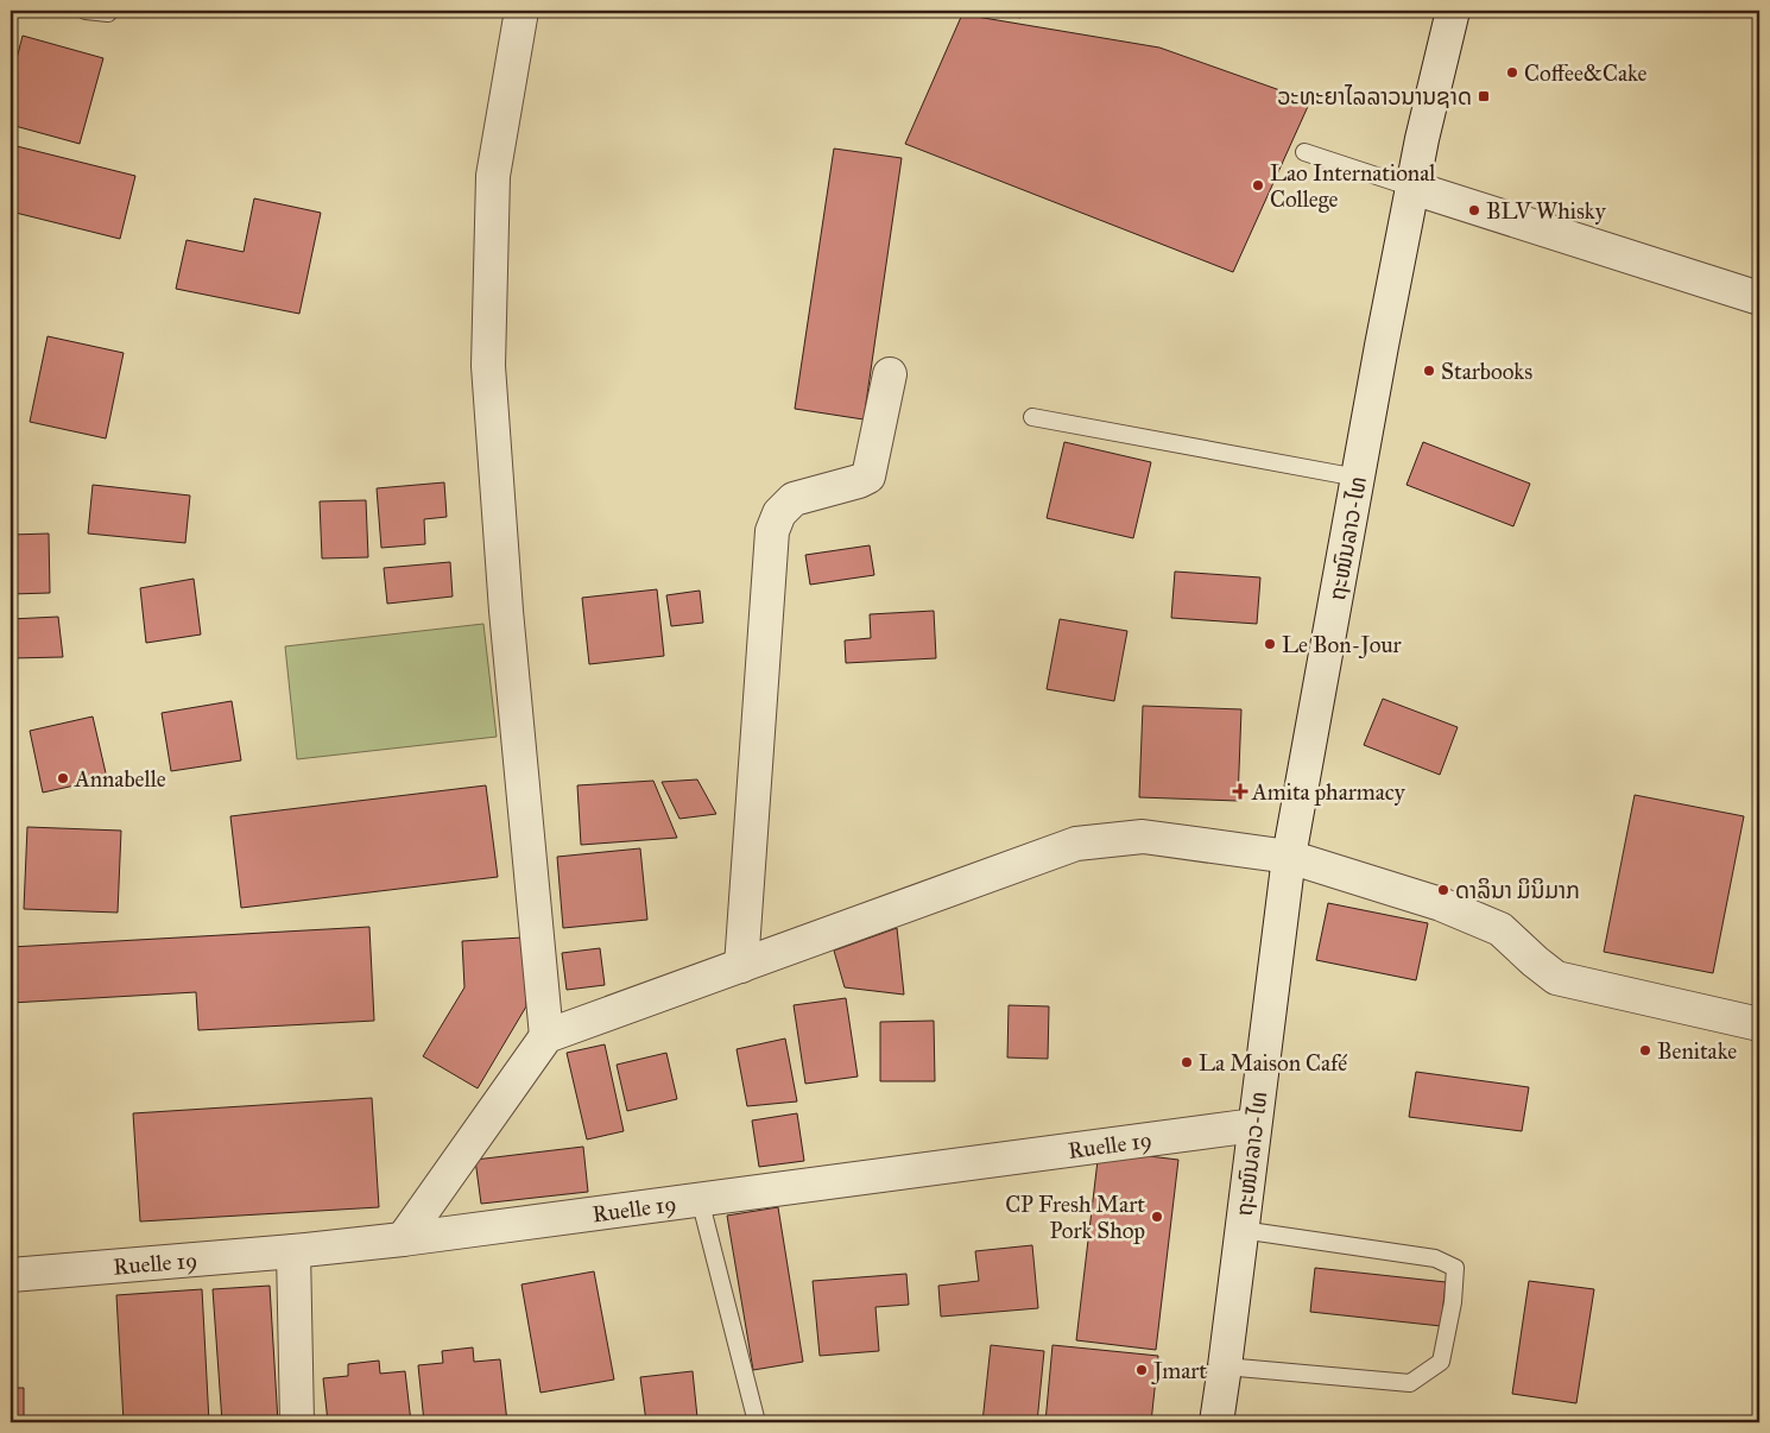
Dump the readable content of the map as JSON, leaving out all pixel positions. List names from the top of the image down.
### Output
{
  "streets": {
    "street": ["ຖະໜົນລາວ-ໄທ", "Ruelle 19"]
  },
  "crossings": [
    ["ຖະໜົນລາວ-ໄທ", "Ruelle 19"]
  ],
  "places": {
    "other": [
      "Coffee&Cake",
      "Lao International College",
      "BLV Whisky",
      "Starbooks",
      "Le Bon-Jour",
      "Annabelle",
      "ດາລິນາ ມິນິມາກ",
      "Benitake",
      "La Maison Café",
      "CP Fresh Mart Pork Shop",
      "Jmart"
    ],
    "transit": ["ວະທະຍາໄລລາວນານຊາດ"],
    "health": ["Amita pharmacy"]
  }
}
